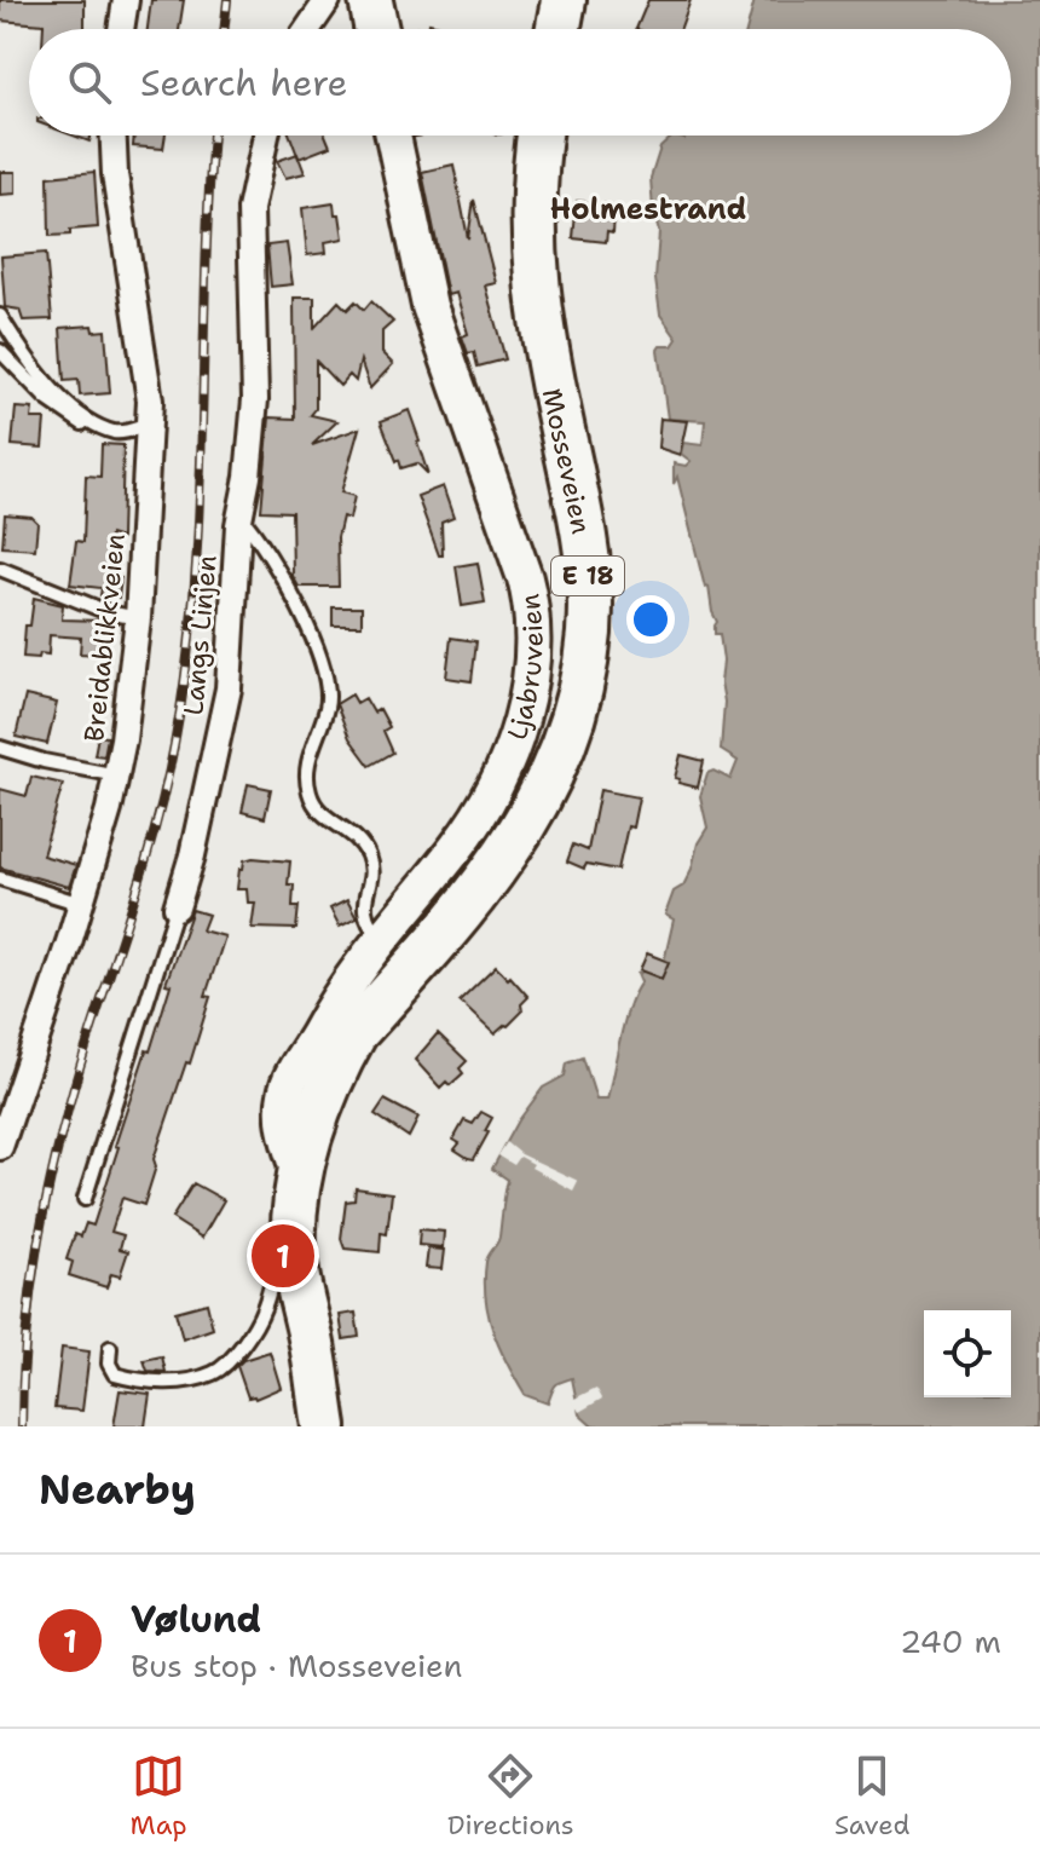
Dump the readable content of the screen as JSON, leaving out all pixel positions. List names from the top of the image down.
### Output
{
  "streets": {
    "highway": ["Mosseveien", "E 18"],
    "street": ["Langs Linjen", "Breidablikkveien", "Ljabruveien"]
  },
  "crossings": [
    ["Mosseveien", "Ljabruveien"]
  ],
  "districts": ["Holmestrand"],
  "page": {
    "search": "Search here",
    "pins": "1",
    "heading": "Nearby",
    "list": [
      {
        "mark": "1",
        "name": "Vølund",
        "note": "Bus stop · Mosseveien",
        "value": "240 m"
      }
    ],
    "nav": ["Map", "Directions", "Saved"]
  }
}
